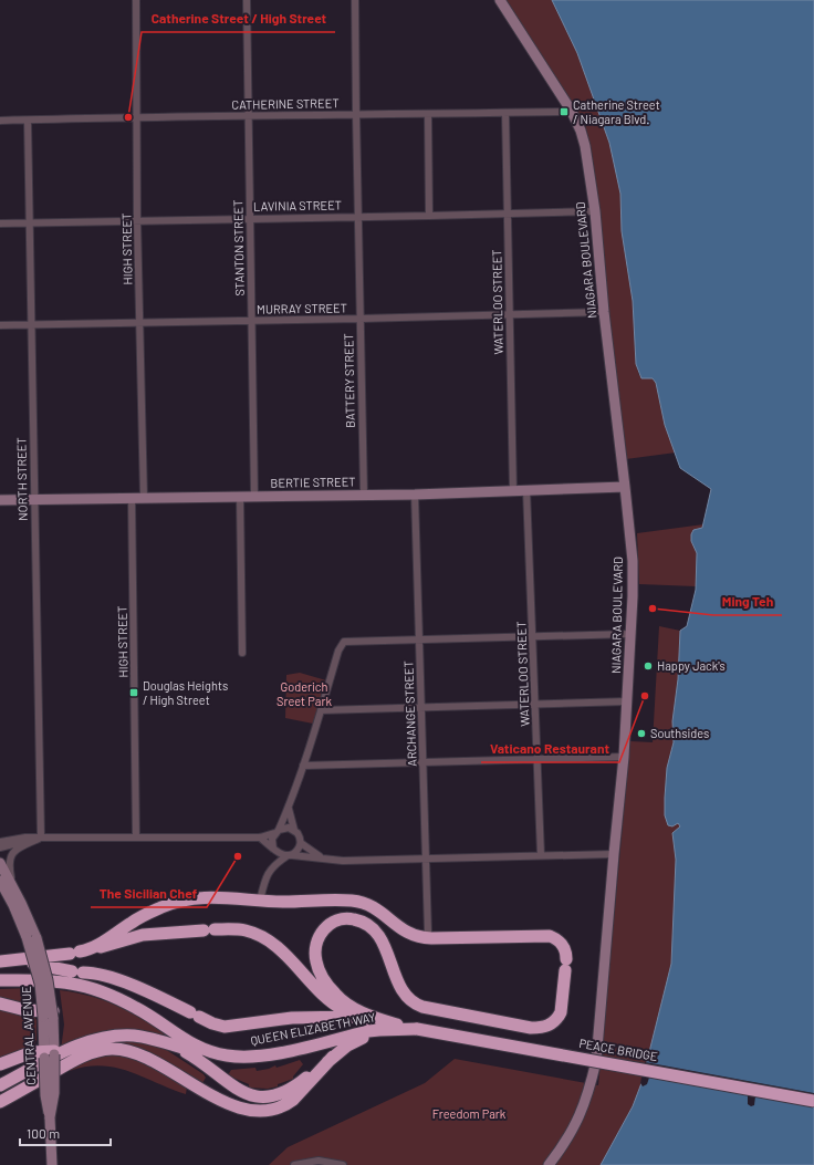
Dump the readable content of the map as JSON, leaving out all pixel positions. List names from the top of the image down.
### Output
{
  "streets": {
    "highway": ["QUEEN ELIZABETH WAY", "PEACE BRIDGE"],
    "main road": ["NIAGARA BOULEVARD", "BERTIE STREET", "CENTRAL AVENUE"],
    "street": [
      "CATHERINE STREET",
      "LAVINIA STREET",
      "STANTON STREET",
      "HIGH STREET",
      "WATERLOO STREET",
      "MURRAY STREET",
      "BATTERY STREET",
      "NORTH STREET",
      "ARCHANGE STREET"
    ]
  },
  "crossings": [
    ["CATHERINE STREET", "STANTON STREET"],
    ["CATHERINE STREET", "HIGH STREET"],
    ["CATHERINE STREET", "NIAGARA BOULEVARD"],
    ["CATHERINE STREET", "WATERLOO STREET"],
    ["CATHERINE STREET", "BATTERY STREET"],
    ["CATHERINE STREET", "NORTH STREET"],
    ["LAVINIA STREET", "STANTON STREET"],
    ["LAVINIA STREET", "HIGH STREET"],
    ["LAVINIA STREET", "NIAGARA BOULEVARD"],
    ["LAVINIA STREET", "WATERLOO STREET"],
    ["LAVINIA STREET", "BATTERY STREET"],
    ["LAVINIA STREET", "NORTH STREET"],
    ["STANTON STREET", "MURRAY STREET"],
    ["STANTON STREET", "BERTIE STREET"],
    ["HIGH STREET", "MURRAY STREET"],
    ["HIGH STREET", "BERTIE STREET"],
    ["NIAGARA BOULEVARD", "MURRAY STREET"],
    ["NIAGARA BOULEVARD", "BERTIE STREET"],
    ["WATERLOO STREET", "MURRAY STREET"],
    ["WATERLOO STREET", "BERTIE STREET"],
    ["MURRAY STREET", "BATTERY STREET"],
    ["MURRAY STREET", "NORTH STREET"],
    ["BATTERY STREET", "BERTIE STREET"],
    ["NORTH STREET", "BERTIE STREET"],
    ["BERTIE STREET", "ARCHANGE STREET"],
    ["QUEEN ELIZABETH WAY", "PEACE BRIDGE"]
  ],
  "parks": ["Goderich Sreet Park", "Freedom Park"],
  "places": {
    "transit": ["Catherine Street / Niagara Blvd.", "Douglas Heights / High Street"],
    "other": [
      "Catherine Street / High Street",
      "Ming Teh",
      "Happy Jack's",
      "Vaticano Restaurant",
      "Southsides",
      "The Sicilian Chef"
    ]
  },
  "scale_bar": "100 m"
}
